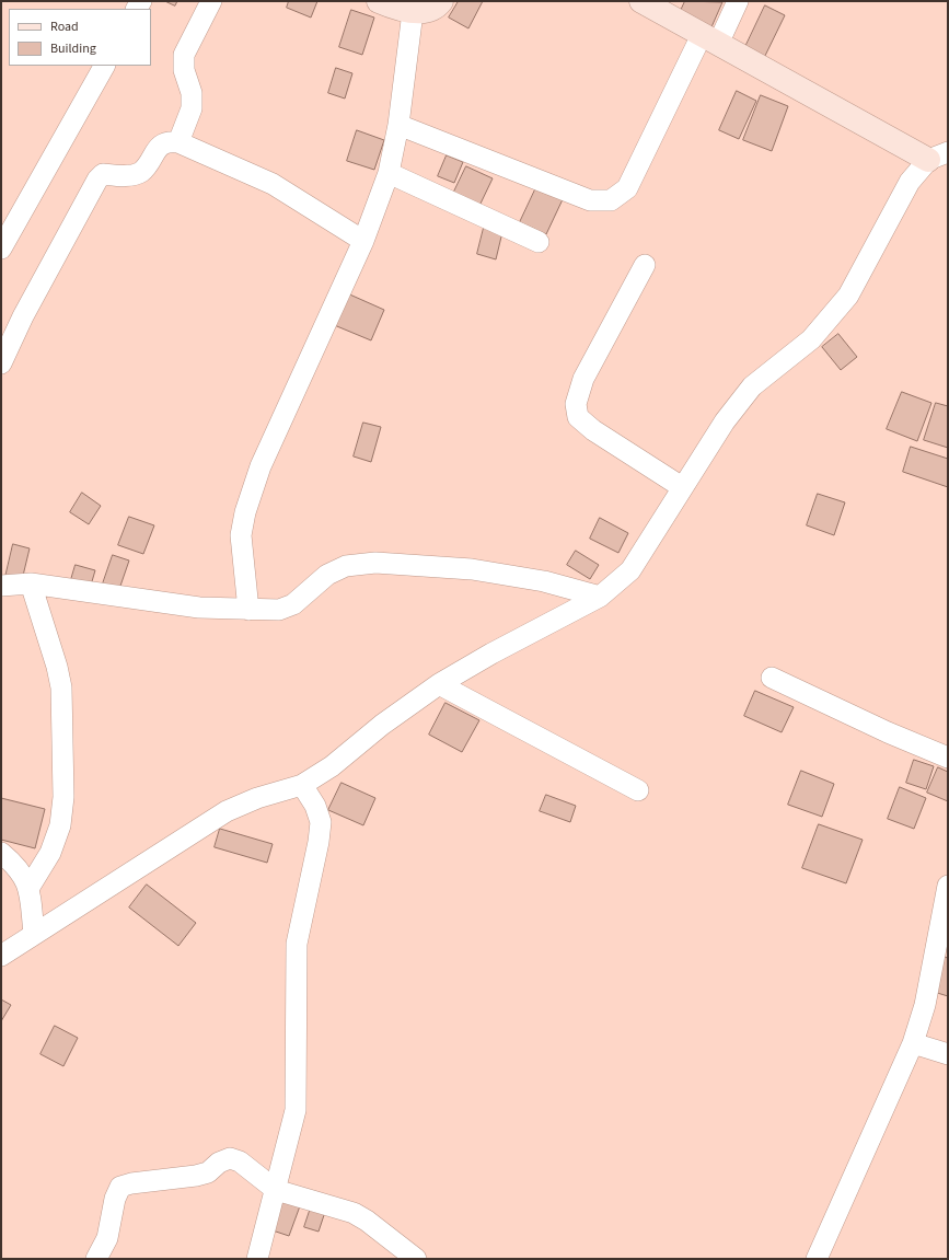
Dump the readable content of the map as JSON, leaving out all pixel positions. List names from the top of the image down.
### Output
{
  "legend": ["Road", "Building"]
}
